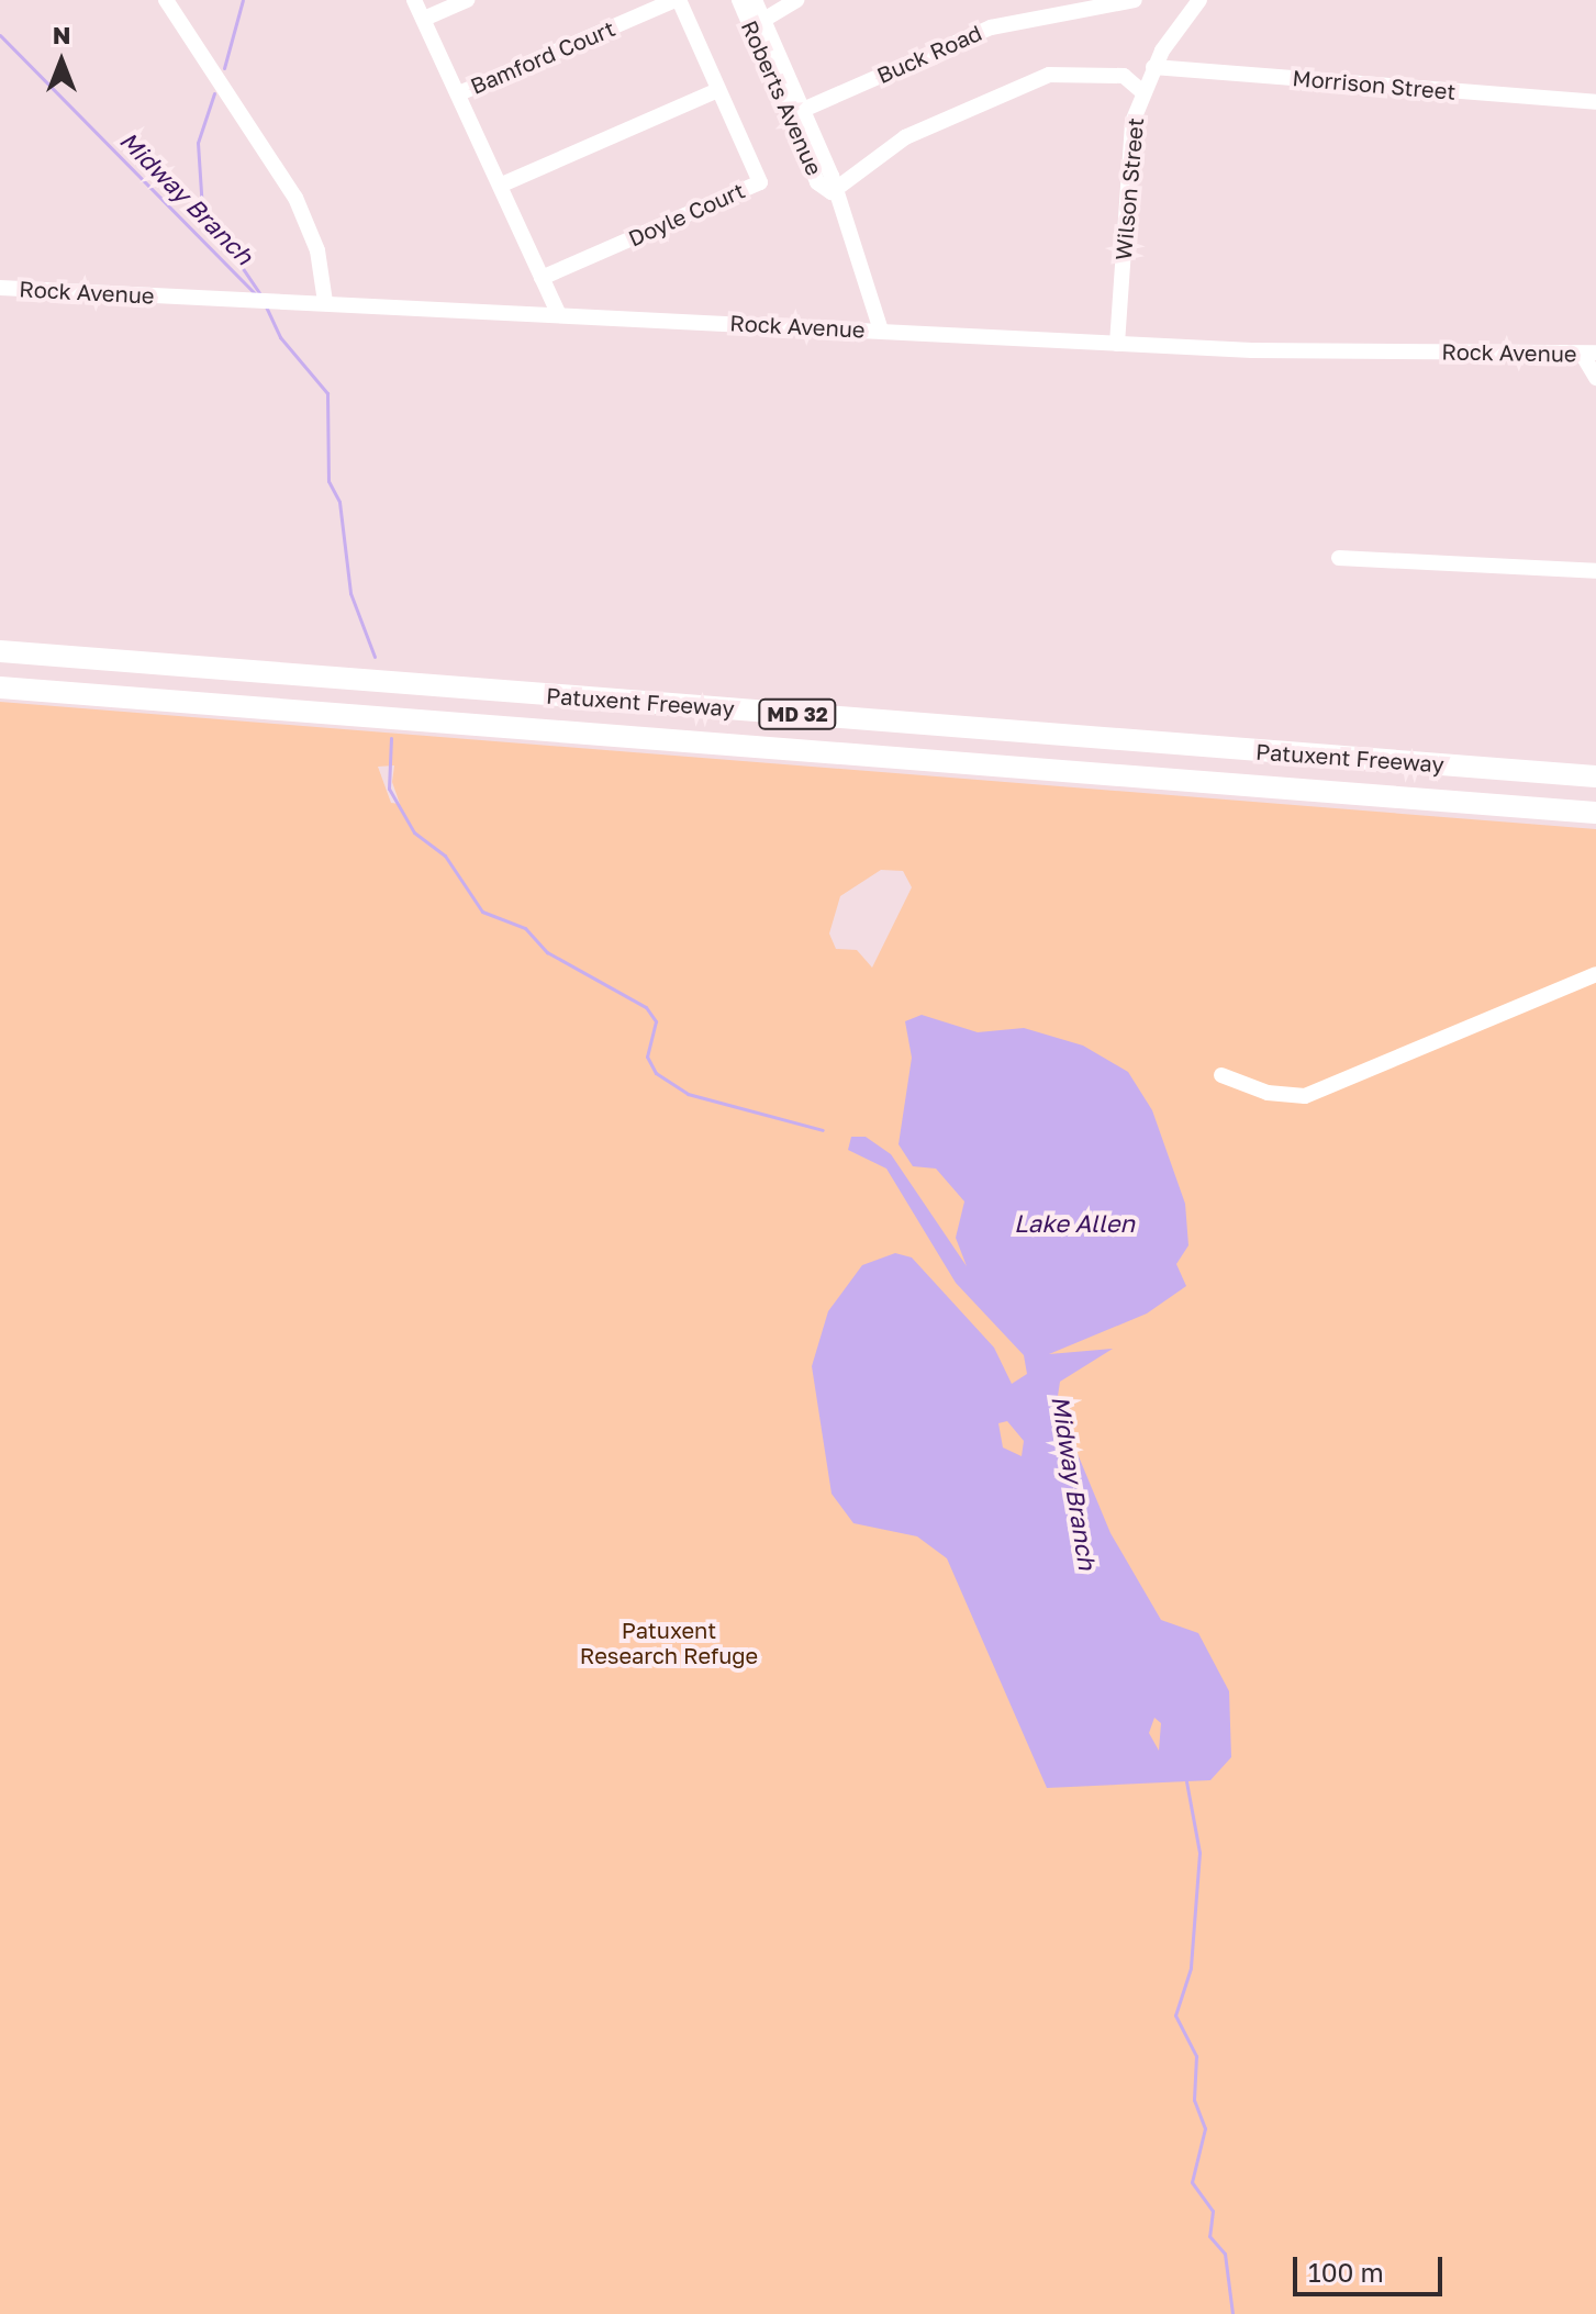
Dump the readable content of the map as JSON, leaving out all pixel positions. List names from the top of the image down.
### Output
{
  "streets": {
    "highway": ["Patuxent Freeway", "MD 32"],
    "street": [
      "Buck Road",
      "Bamford Court",
      "Morrison Street",
      "Roberts Avenue",
      "Wilson Street",
      "Doyle Court",
      "Rock Avenue"
    ]
  },
  "crossings": [
    ["Buck Road", "Roberts Avenue"],
    ["Bamford Court", "Doyle Court"],
    ["Morrison Street", "Wilson Street"],
    ["Roberts Avenue", "Rock Avenue"],
    ["Wilson Street", "Rock Avenue"]
  ],
  "water": ["Midway Branch", "Lake Allen"],
  "parks": ["Patuxent Research Refuge"],
  "scale_bar": "100 m",
  "north": "top"
}
